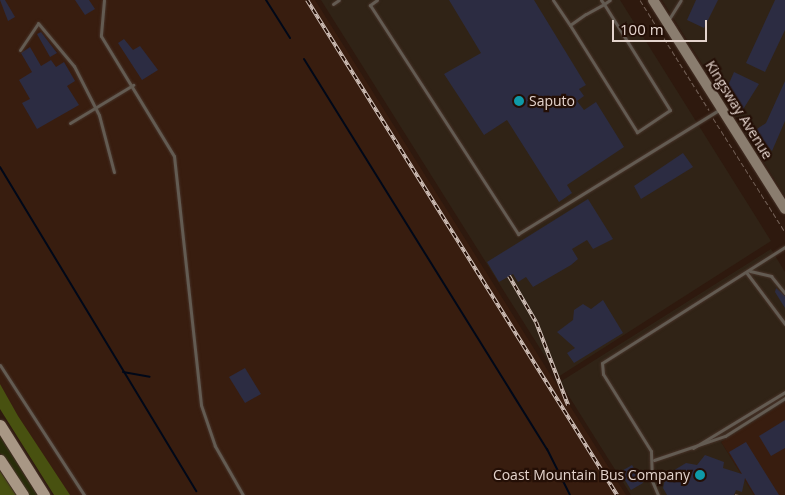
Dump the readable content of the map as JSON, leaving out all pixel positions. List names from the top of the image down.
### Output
{
  "streets": {
    "main road": ["Kingsway Avenue"]
  },
  "places": ["Saputo", "Coast Mountain Bus Company"],
  "scale_bar": "100 m"
}
